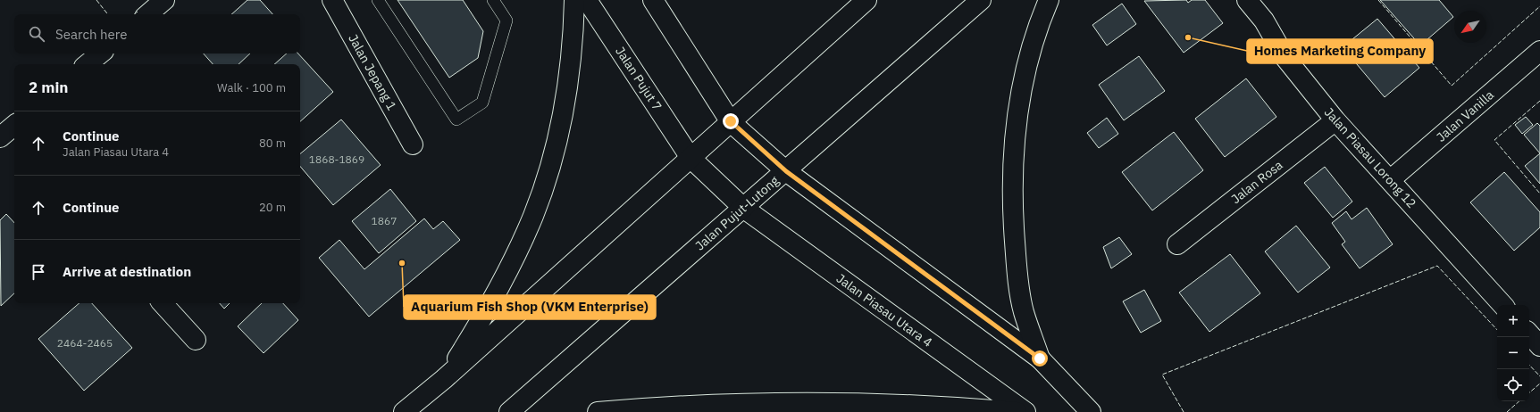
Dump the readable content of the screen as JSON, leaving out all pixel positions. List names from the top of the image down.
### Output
{
  "streets": {
    "main road": [
      "Jalan Jepang 1",
      "Jalan Pujut 7",
      "Jalan Vanilla",
      "Jalan Piasau Lorong 12",
      "Jalan Rosa",
      "Jalan Pujut-Lutong",
      "Jalan Piasau Utara 4"
    ]
  },
  "crossings": [
    ["Jalan Pujut 7", "Jalan Pujut-Lutong"],
    ["Jalan Pujut 7", "Jalan Piasau Utara 4"],
    ["Jalan Vanilla", "Jalan Piasau Lorong 12"],
    ["Jalan Piasau Lorong 12", "Jalan Rosa"],
    ["Jalan Pujut-Lutong", "Jalan Piasau Utara 4"]
  ],
  "places": ["Homes Marketing Company", "Aquarium Fish Shop (VKM Enterprise)"],
  "house_numbers": ["1868-1869", "1867", "2464-2465"],
  "north": "bottom left",
  "page": {
    "search": "Search here",
    "heading": ["2 min", "Walk · 100 m"],
    "list": [
      ["Continue", "Jalan Piasau Utara 4", "80 m"],
      ["Continue", "20 m"],
      "Arrive at destination"
    ],
    "map_buttons": ["+", "−"]
  }
}
